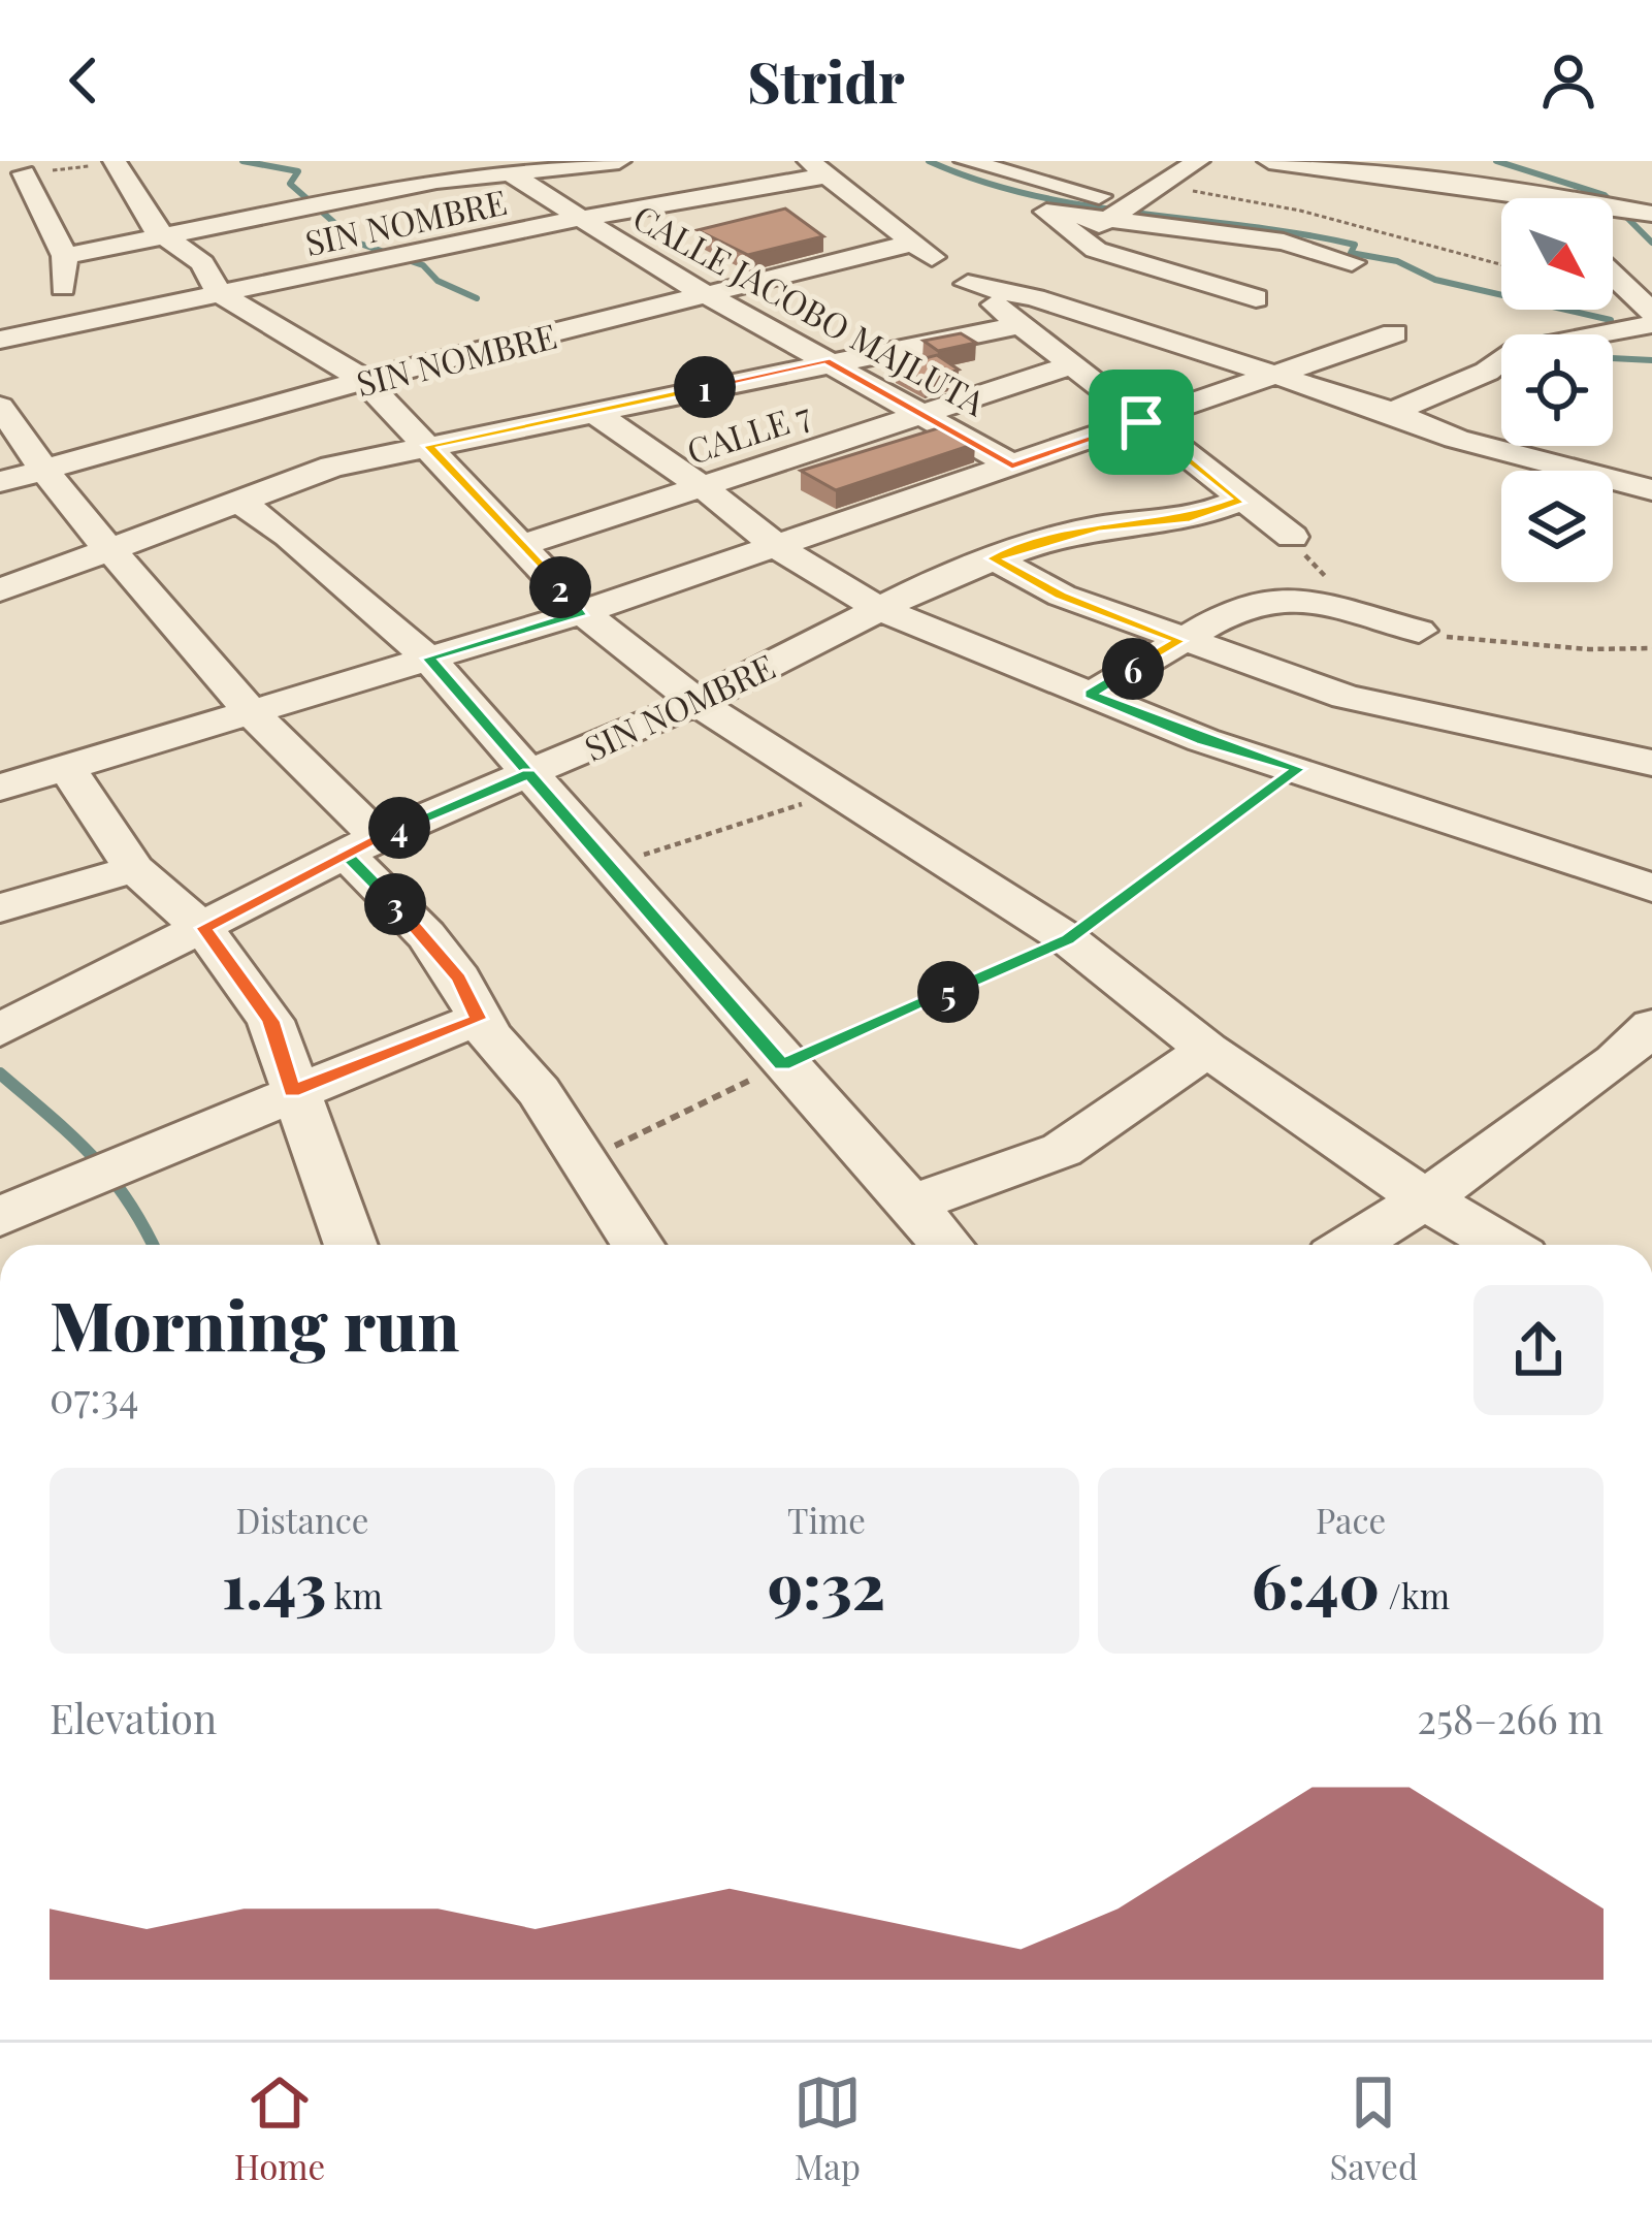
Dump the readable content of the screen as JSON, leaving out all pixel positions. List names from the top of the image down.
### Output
{
  "streets": {
    "street": ["SIN NOMBRE", "CALLE JACOBO MAJLUTA", "CALLE 7"]
  },
  "crossings": [
    ["SIN NOMBRE", "CALLE JACOBO MAJLUTA"],
    ["SIN NOMBRE", "CALLE 7"],
    ["CALLE JACOBO MAJLUTA", "CALLE 7"]
  ],
  "north": "bottom right",
  "page": {
    "header": "Stridr",
    "pins": [
      "1",
      "2",
      "6",
      "4",
      "3",
      "5"
    ],
    "heading": ["Morning run", "07:34"],
    "stats": [
      ["Distance", "1.43 km"],
      ["Time", "9:32"],
      ["Pace", "6:40 /km"]
    ],
    "chart": ["Elevation", "258–266 m"],
    "tabs": ["Home", "Map", "Saved"]
  }
}
